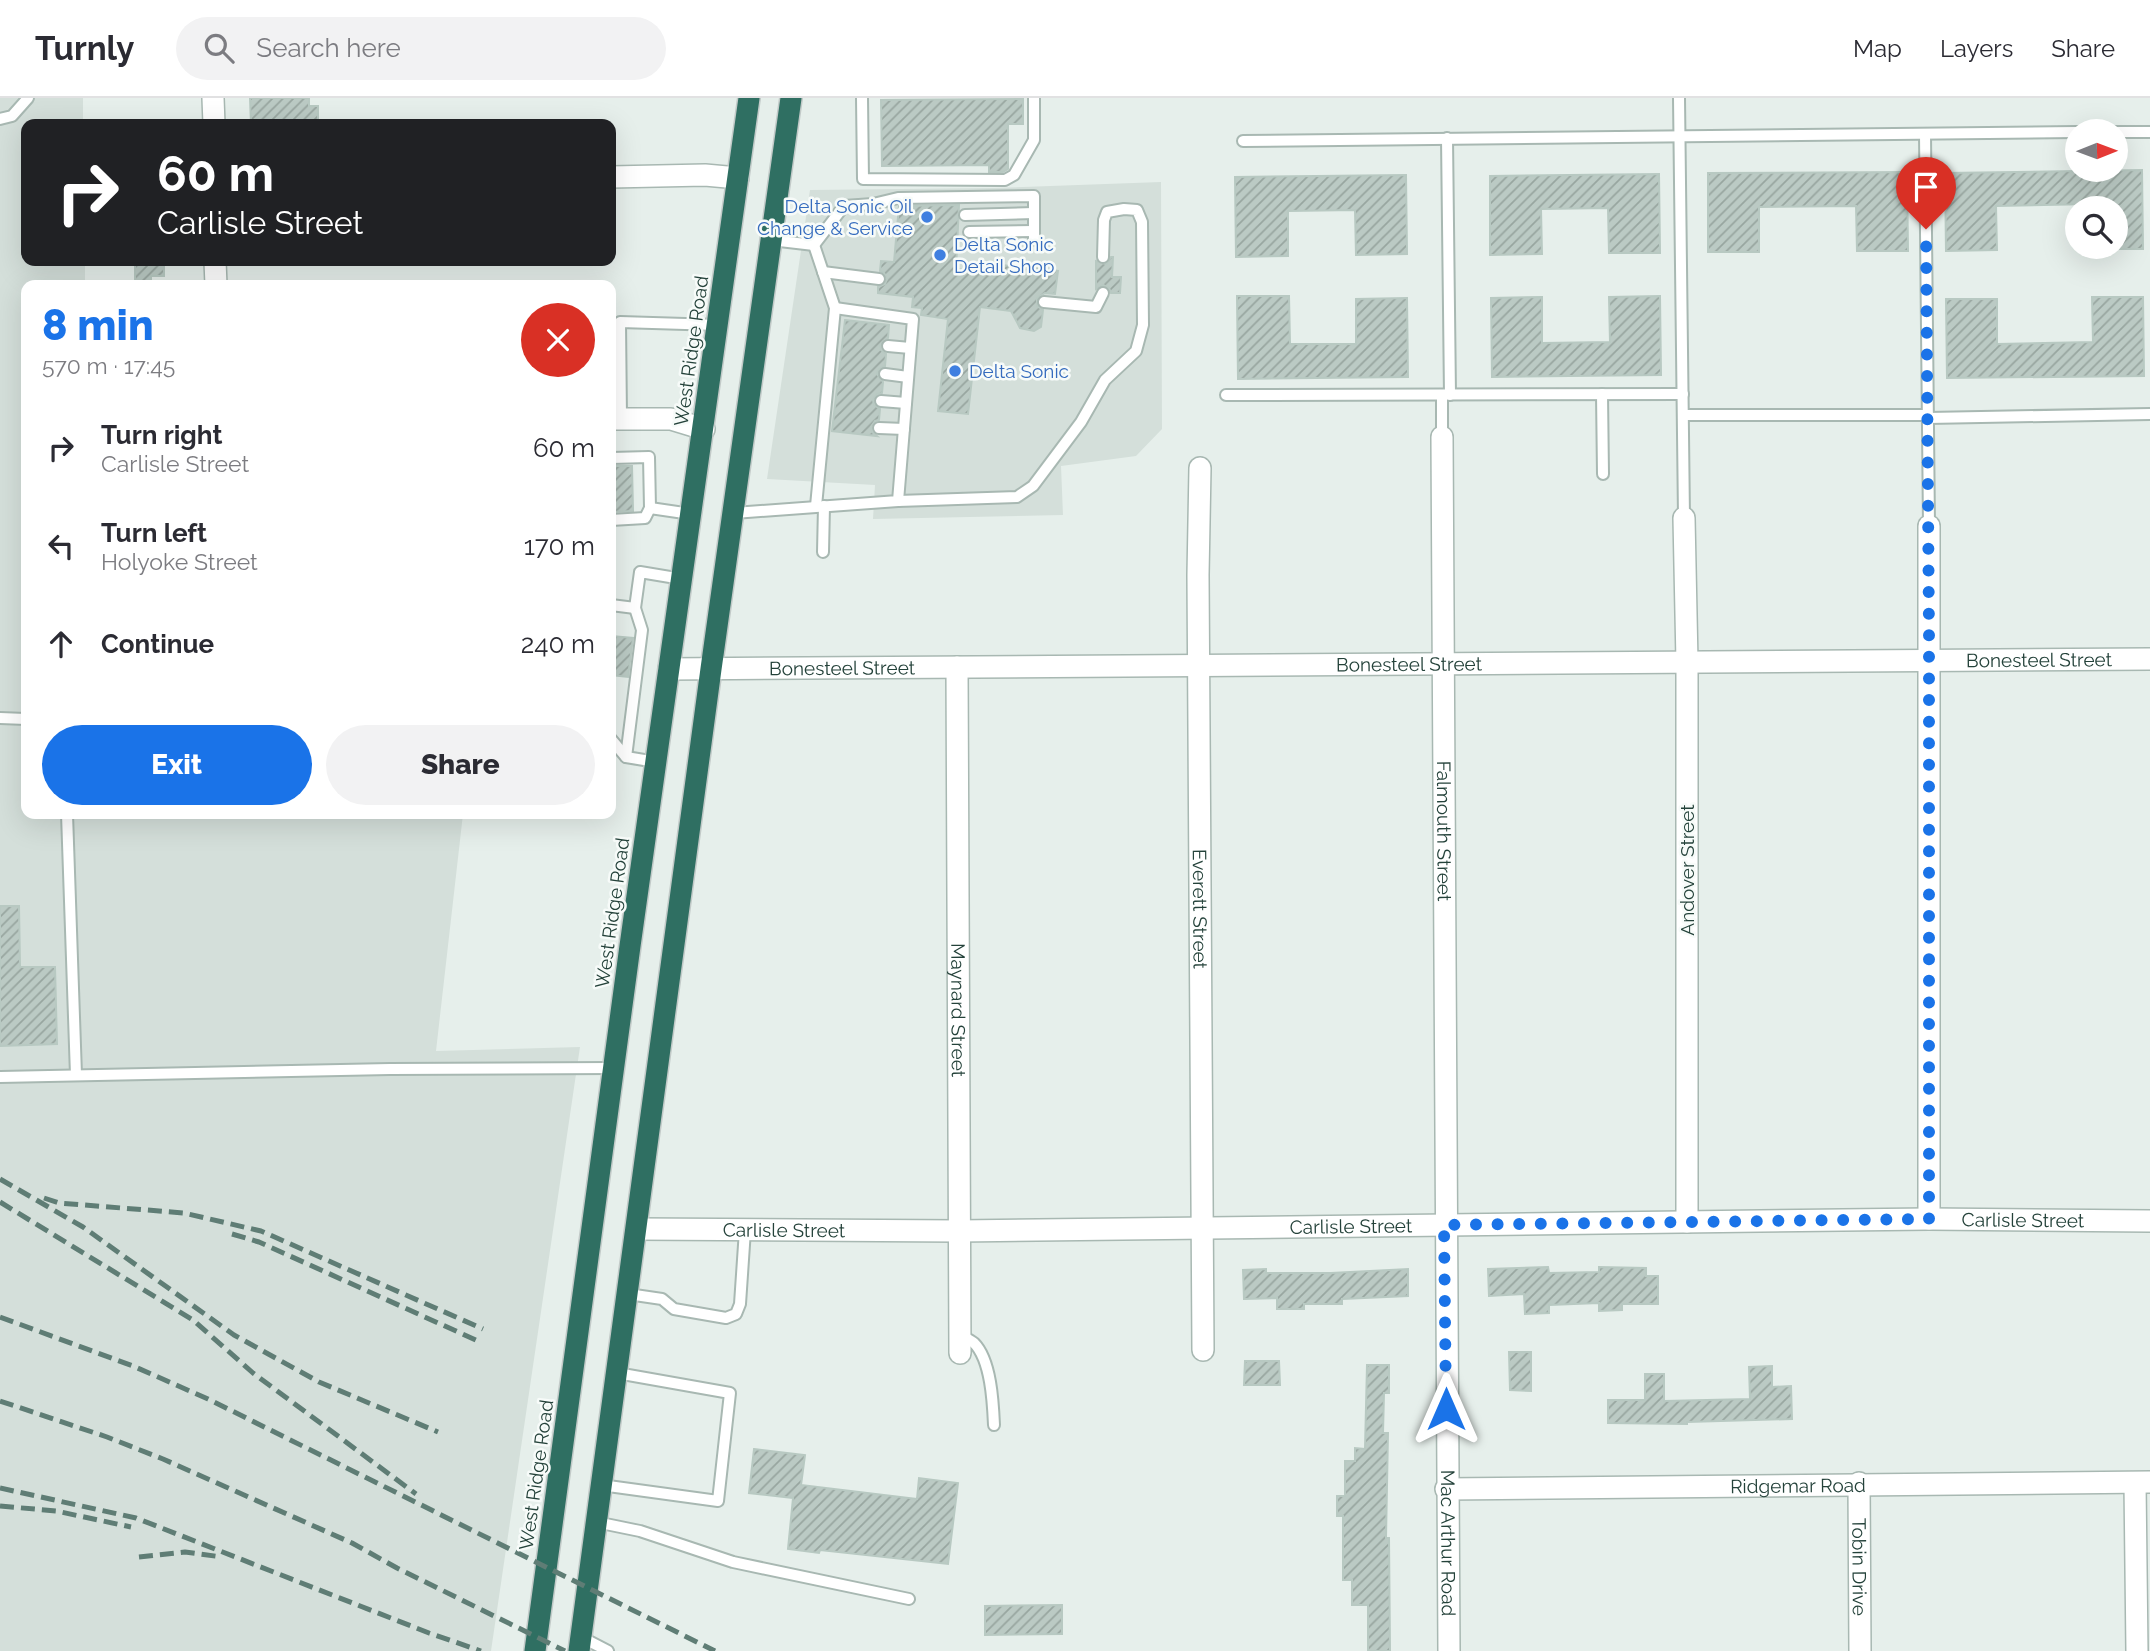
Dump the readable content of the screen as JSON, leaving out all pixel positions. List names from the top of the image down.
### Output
{
  "streets": {
    "highway": ["West Ridge Road"],
    "street": [
      "Bonesteel Street",
      "Falmouth Street",
      "Andover Street",
      "Everett Street",
      "Maynard Street",
      "Carlisle Street",
      "Ridgemar Road",
      "Mac Arthur Road",
      "Tobin Drive"
    ]
  },
  "crossings": [
    ["West Ridge Road", "Bonesteel Street"],
    ["Bonesteel Street", "Falmouth Street"],
    ["Bonesteel Street", "Andover Street"],
    ["Bonesteel Street", "Everett Street"],
    ["Bonesteel Street", "Maynard Street"],
    ["Falmouth Street", "Carlisle Street"],
    ["Falmouth Street", "Mac Arthur Road"],
    ["Andover Street", "Carlisle Street"],
    ["Everett Street", "Carlisle Street"],
    ["Maynard Street", "Carlisle Street"],
    ["Carlisle Street", "Mac Arthur Road"],
    ["Ridgemar Road", "Mac Arthur Road"],
    ["Ridgemar Road", "Tobin Drive"]
  ],
  "places": ["Delta Sonic Oil Change & Service", "Delta Sonic Detail Shop", "Delta Sonic"],
  "north": "right",
  "page": {
    "header": "Turnly",
    "search": "Search here",
    "nav": ["Map", "Layers", "Share"],
    "turn": ["60 m", "Carlisle Street"],
    "heading": ["8 min", "570 m · 17:45"],
    "list": [
      {
        "name": "Turn right",
        "note": "Carlisle Street",
        "value": "60 m"
      },
      {
        "name": "Turn left",
        "note": "Holyoke Street",
        "value": "170 m"
      },
      {
        "name": "Continue",
        "value": "240 m"
      }
    ],
    "buttons": ["Exit", "Share"]
  }
}
